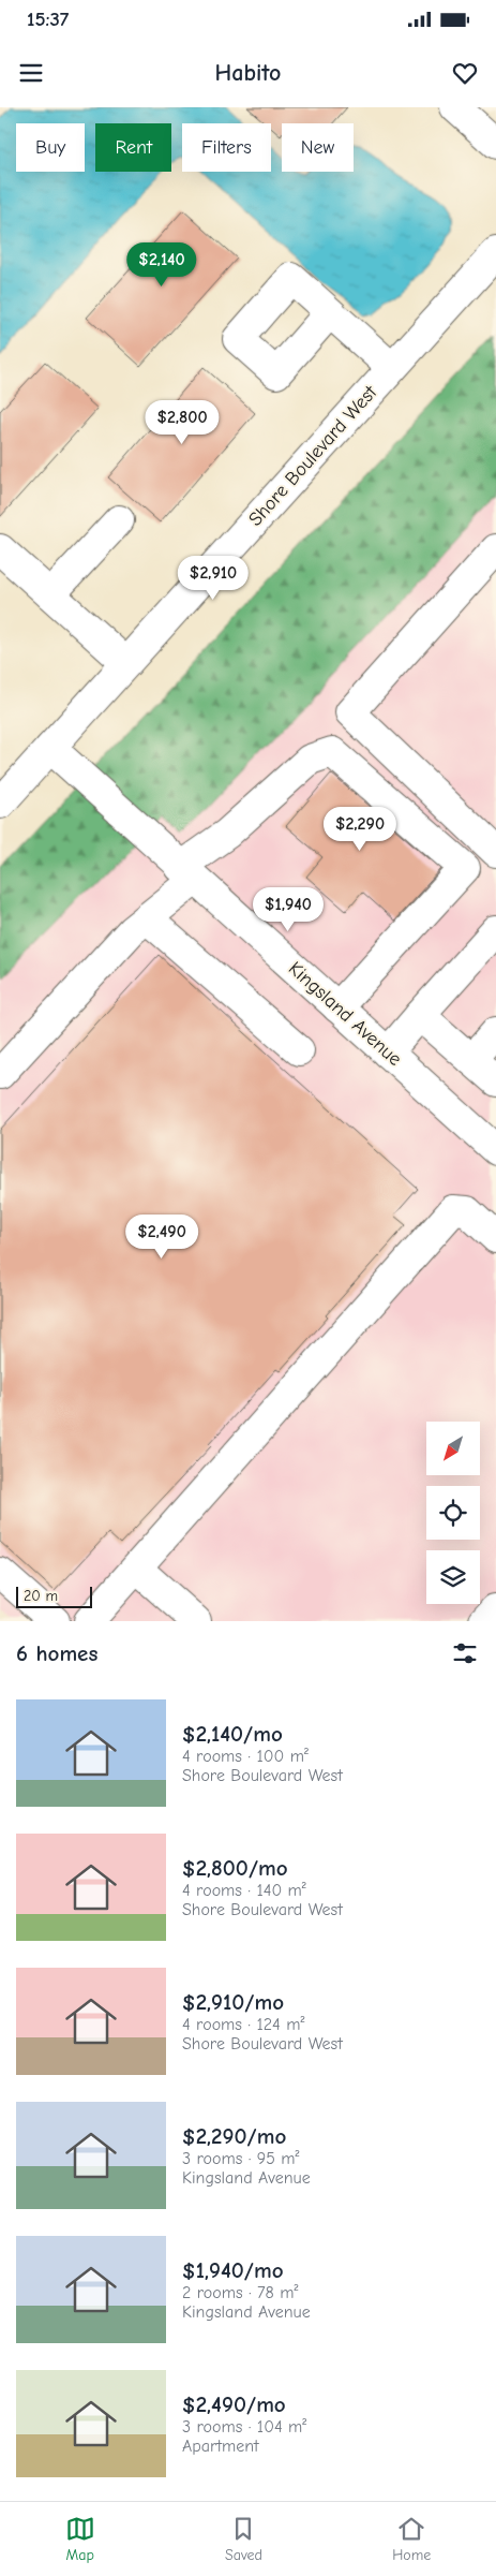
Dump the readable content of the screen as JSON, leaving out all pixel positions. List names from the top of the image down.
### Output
{
  "streets": {
    "street": ["Shore Boulevard West", "Kingsland Avenue"]
  },
  "crossings": [
    ["Shore Boulevard West", "Kingsland Avenue"]
  ],
  "scale_bar": "20 m",
  "north": "bottom left",
  "page": {
    "status": "15:37",
    "header": "Habito",
    "chip": [
      "Buy",
      "Rent",
      "Filters",
      "New"
    ],
    "price": [
      "$2,140",
      "$2,800",
      "$2,910",
      "$2,290",
      "$1,940",
      "$2,490"
    ],
    "scale": "20 m",
    "heading": "6 homes",
    "list": [
      {
        "name": "$2,140/mo",
        "note": "4 rooms · 100 m² · Shore Boulevard West"
      },
      {
        "name": "$2,800/mo",
        "note": "4 rooms · 140 m² · Shore Boulevard West"
      },
      {
        "name": "$2,910/mo",
        "note": "4 rooms · 124 m² · Shore Boulevard West"
      },
      {
        "name": "$2,290/mo",
        "note": "3 rooms · 95 m² · Kingsland Avenue"
      },
      {
        "name": "$1,940/mo",
        "note": "2 rooms · 78 m² · Kingsland Avenue"
      },
      {
        "name": "$2,490/mo",
        "note": "3 rooms · 104 m² · Apartment"
      }
    ],
    "tabs": ["Map", "Saved", "Home"]
  }
}
